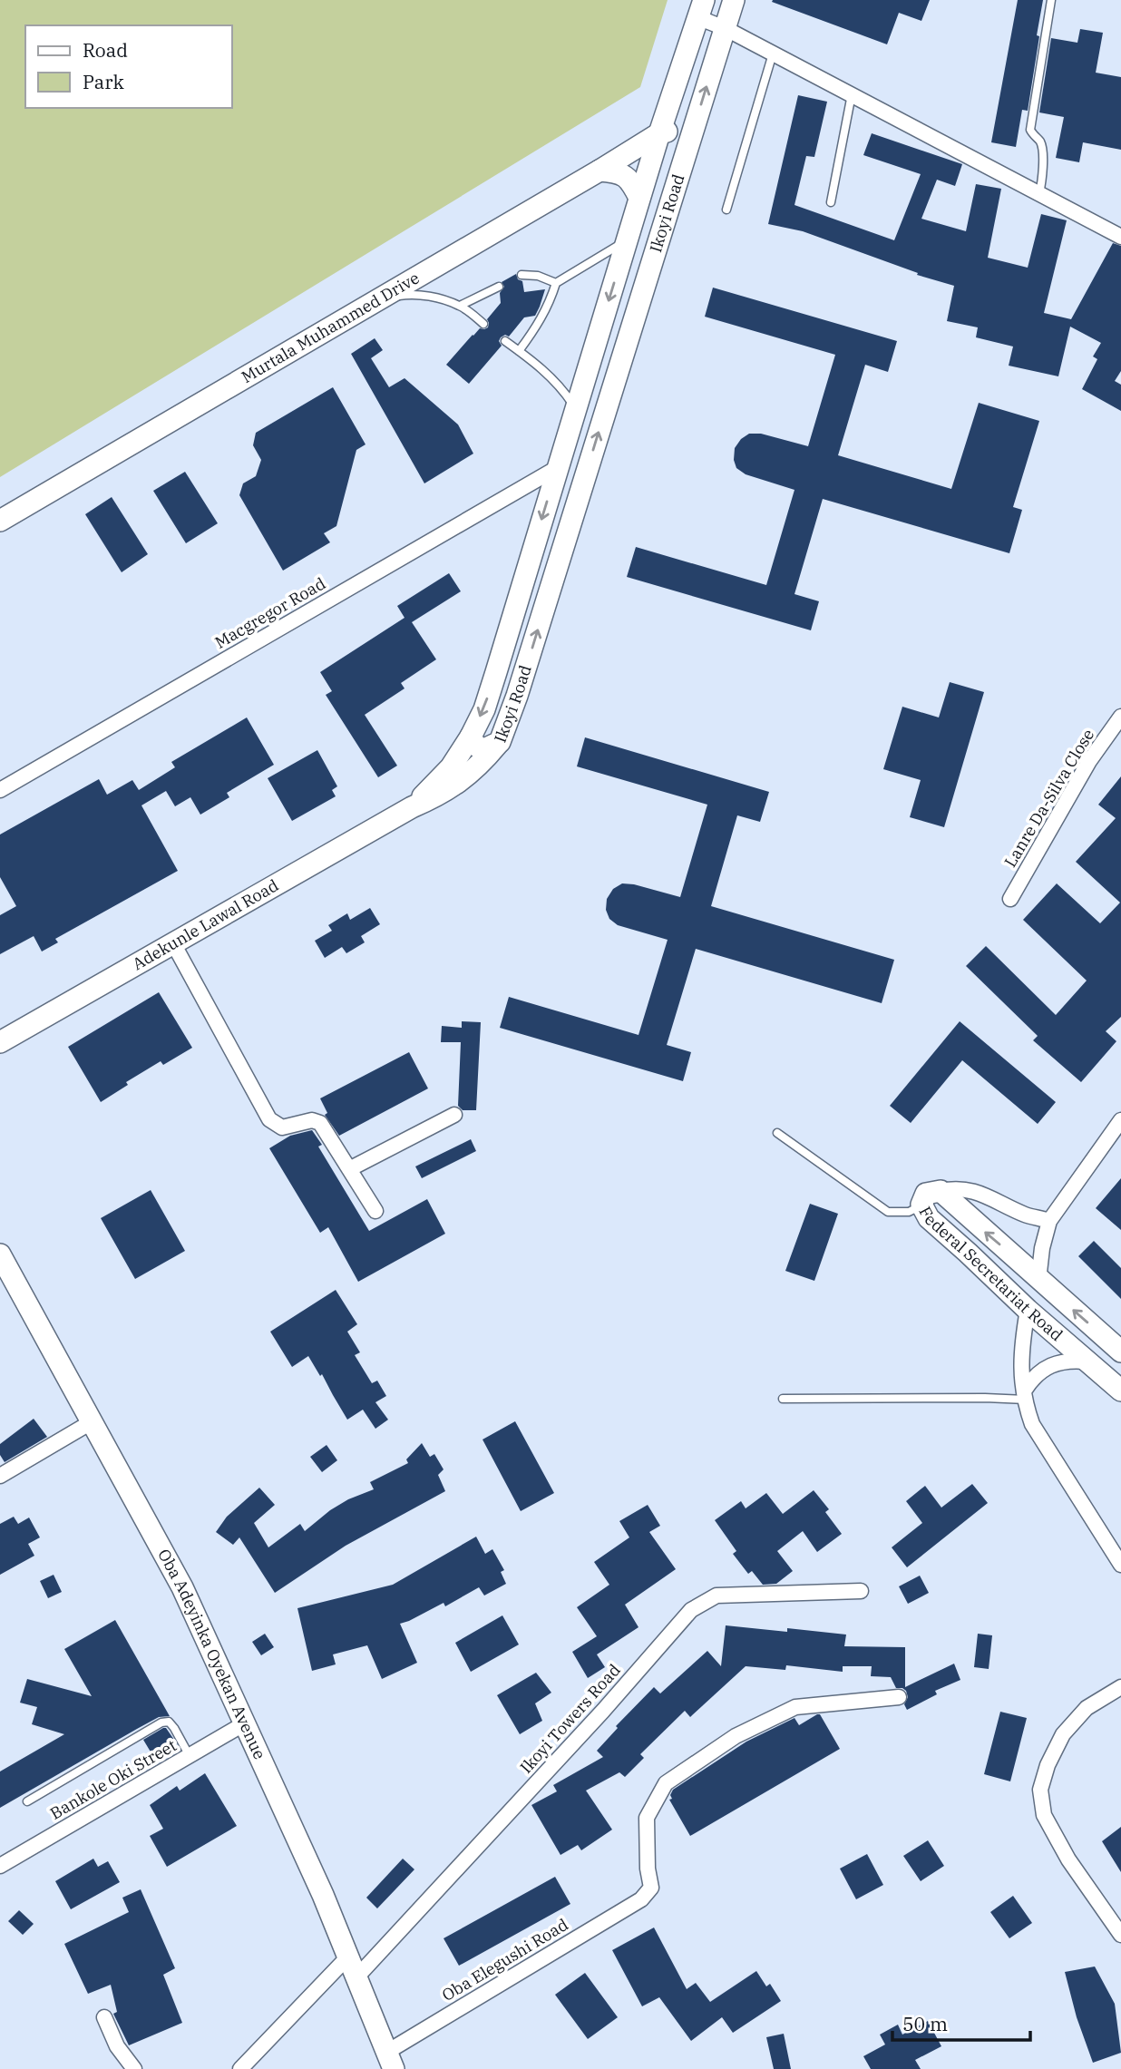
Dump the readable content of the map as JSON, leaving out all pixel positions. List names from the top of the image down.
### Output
{
  "streets": {
    "main road": [
      "Ikoyi Road",
      "Murtala Muhammed Drive",
      "Adekunle Lawal Road",
      "Federal Secretariat Road",
      "Oba Adeyinka Oyekan Avenue"
    ],
    "street": [
      "Macgregor Road",
      "Lanre Da-Silva Close",
      "Ikoyi Towers Road",
      "Bankole Oki Street",
      "Oba Elegushi Road"
    ]
  },
  "crossings": [
    ["Ikoyi Road", "Murtala Muhammed Drive"],
    ["Ikoyi Road", "Macgregor Road"],
    ["Oba Adeyinka Oyekan Avenue", "Ikoyi Towers Road"],
    ["Oba Adeyinka Oyekan Avenue", "Bankole Oki Street"],
    ["Oba Adeyinka Oyekan Avenue", "Oba Elegushi Road"]
  ],
  "legend": ["Road", "Park"],
  "scale_bar": "50 m"
}
